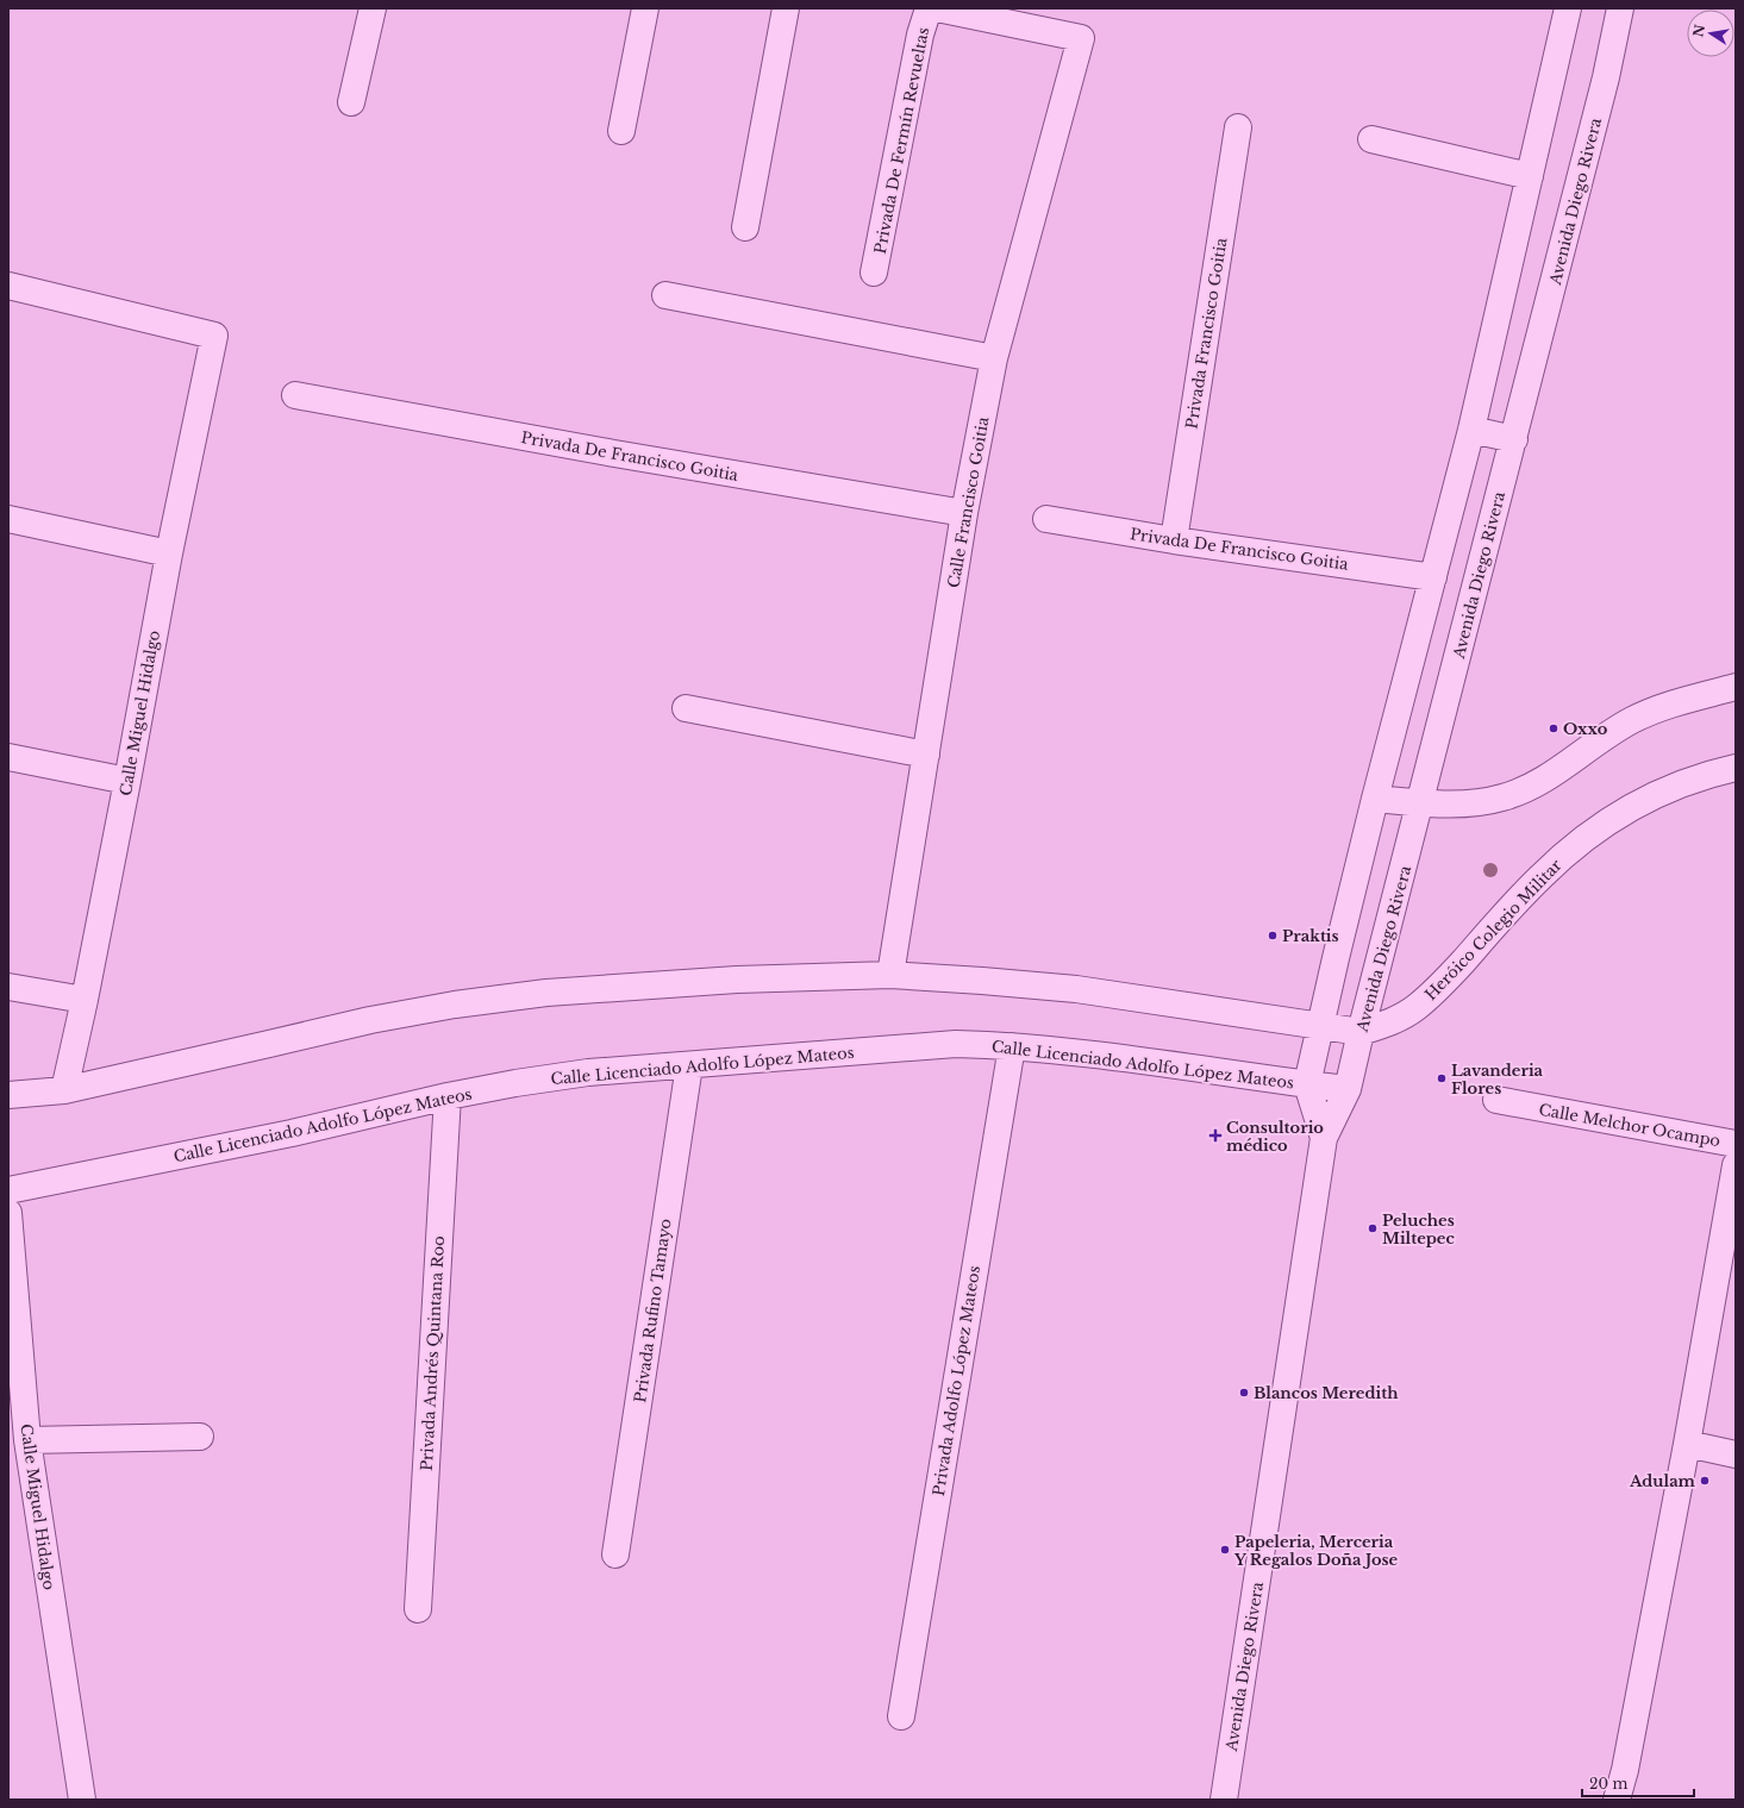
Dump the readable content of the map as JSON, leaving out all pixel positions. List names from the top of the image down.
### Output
{
  "streets": {
    "street": [
      "Privada De Fermín Revueltas",
      "Avenida Diego Rivera",
      "Privada Francisco Goitia",
      "Privada De Francisco Goitia",
      "Calle Francisco Goitia",
      "Calle Miguel Hidalgo",
      "Heróico Colegio Militar",
      "Calle Licenciado Adolfo López Mateos",
      "Calle Melchor Ocampo",
      "Privada Rufino Tamayo",
      "Privada Andrés Quintana Roo",
      "Privada Adolfo López Mateos"
    ]
  },
  "crossings": [
    ["Avenida Diego Rivera", "Privada De Francisco Goitia"],
    ["Avenida Diego Rivera", "Heróico Colegio Militar"],
    ["Avenida Diego Rivera", "Calle Licenciado Adolfo López Mateos"],
    ["Privada Francisco Goitia", "Privada De Francisco Goitia"],
    ["Privada De Francisco Goitia", "Calle Francisco Goitia"],
    ["Calle Licenciado Adolfo López Mateos", "Privada Rufino Tamayo"],
    ["Calle Licenciado Adolfo López Mateos", "Privada Andrés Quintana Roo"],
    ["Calle Licenciado Adolfo López Mateos", "Privada Adolfo López Mateos"]
  ],
  "places": {
    "other": [
      "Oxxo",
      "Praktis",
      "Lavanderia Flores",
      "Peluches Miltepec",
      "Blancos Meredith",
      "Adulam",
      "Papeleria, Merceria Y Regalos Doña Jose"
    ],
    "health": ["Consultorio médico"]
  },
  "scale_bar": "20 m",
  "north": "left"
}
